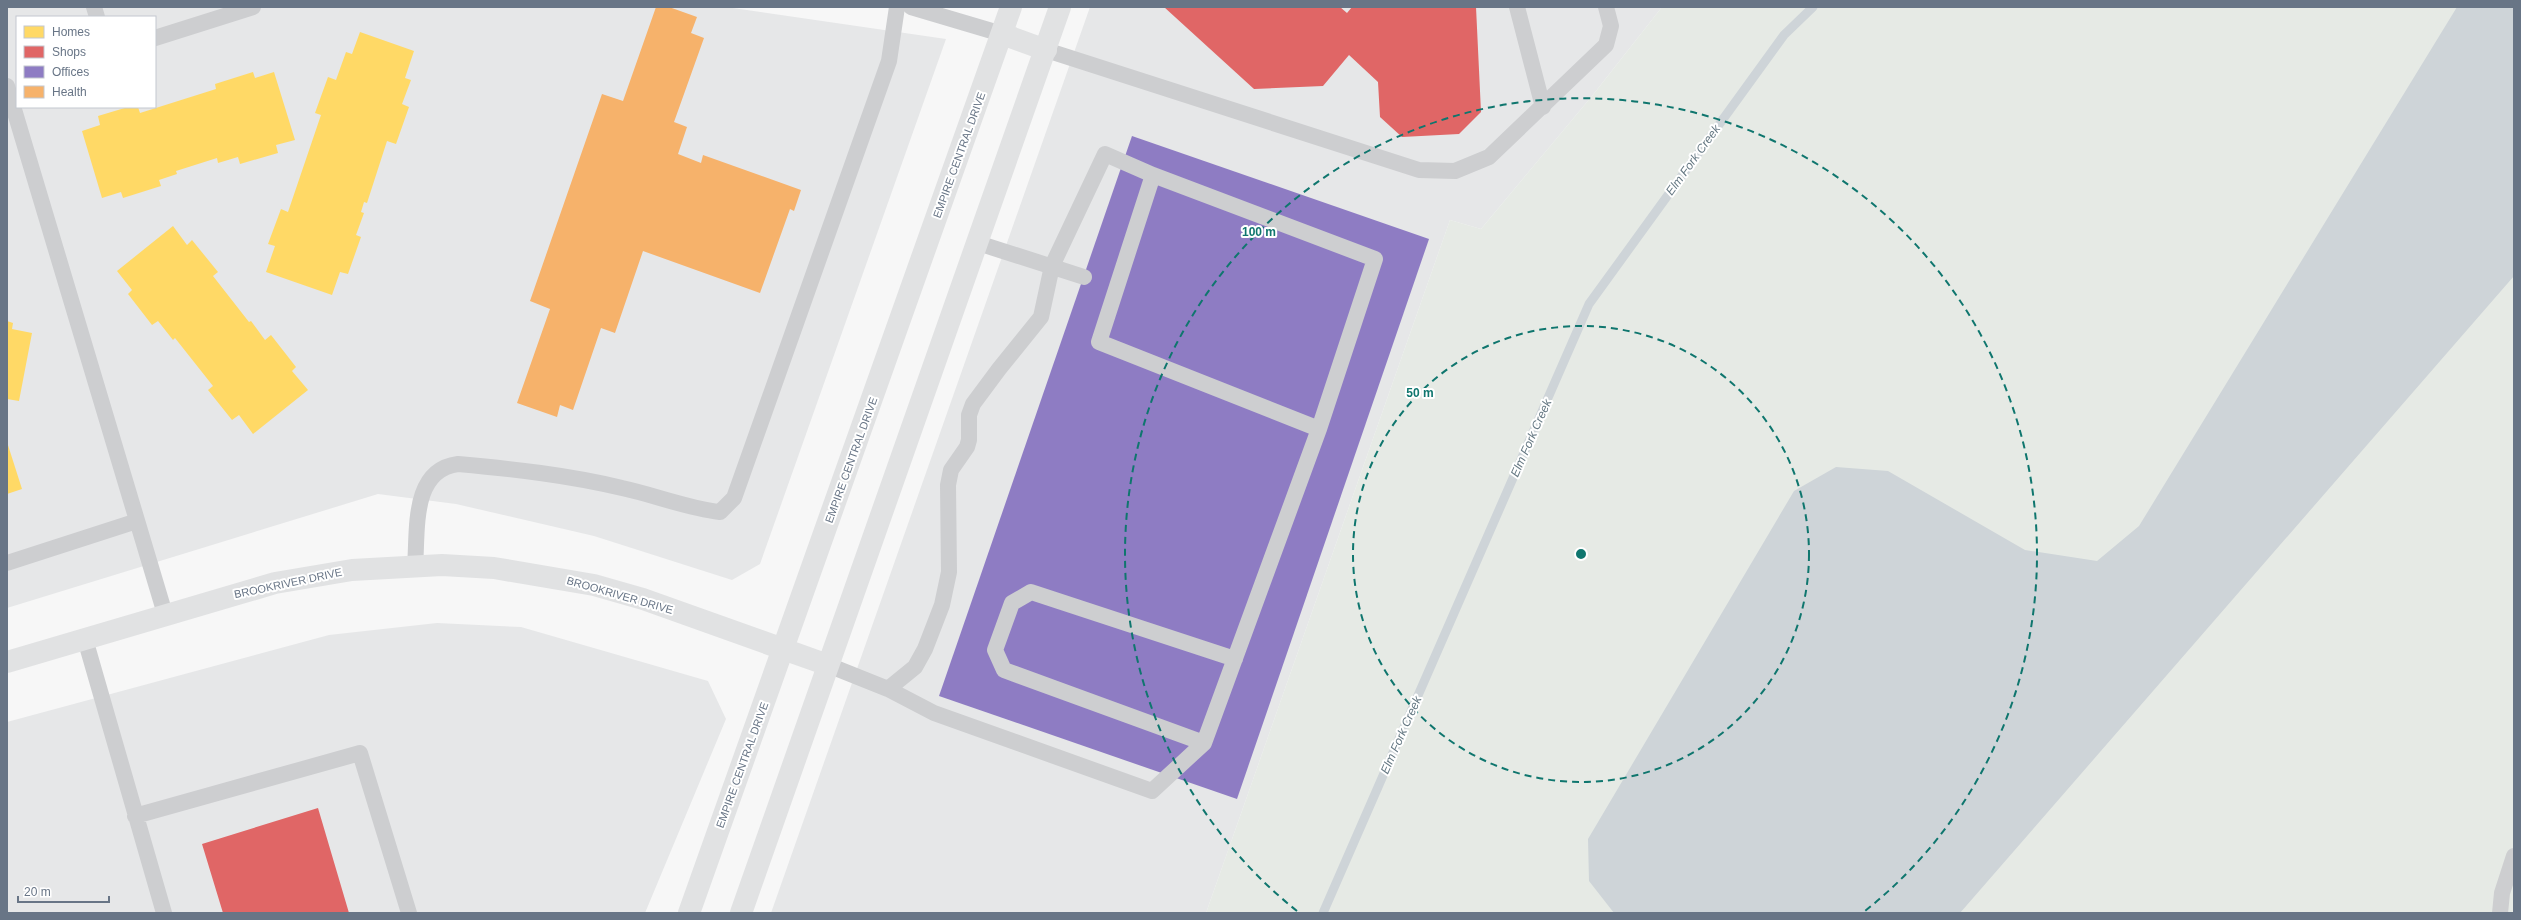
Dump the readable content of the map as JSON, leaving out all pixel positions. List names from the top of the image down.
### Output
{
  "streets": {
    "street": ["EMPIRE CENTRAL DRIVE", "BROOKRIVER DRIVE"]
  },
  "crossings": [
    ["EMPIRE CENTRAL DRIVE", "BROOKRIVER DRIVE"]
  ],
  "water": ["Elm Fork Creek"],
  "legend": [
    "Homes",
    "Shops",
    "Offices",
    "Health"
  ],
  "scale_bar": "20 m",
  "rings": ["100 m", "50 m"]
}
